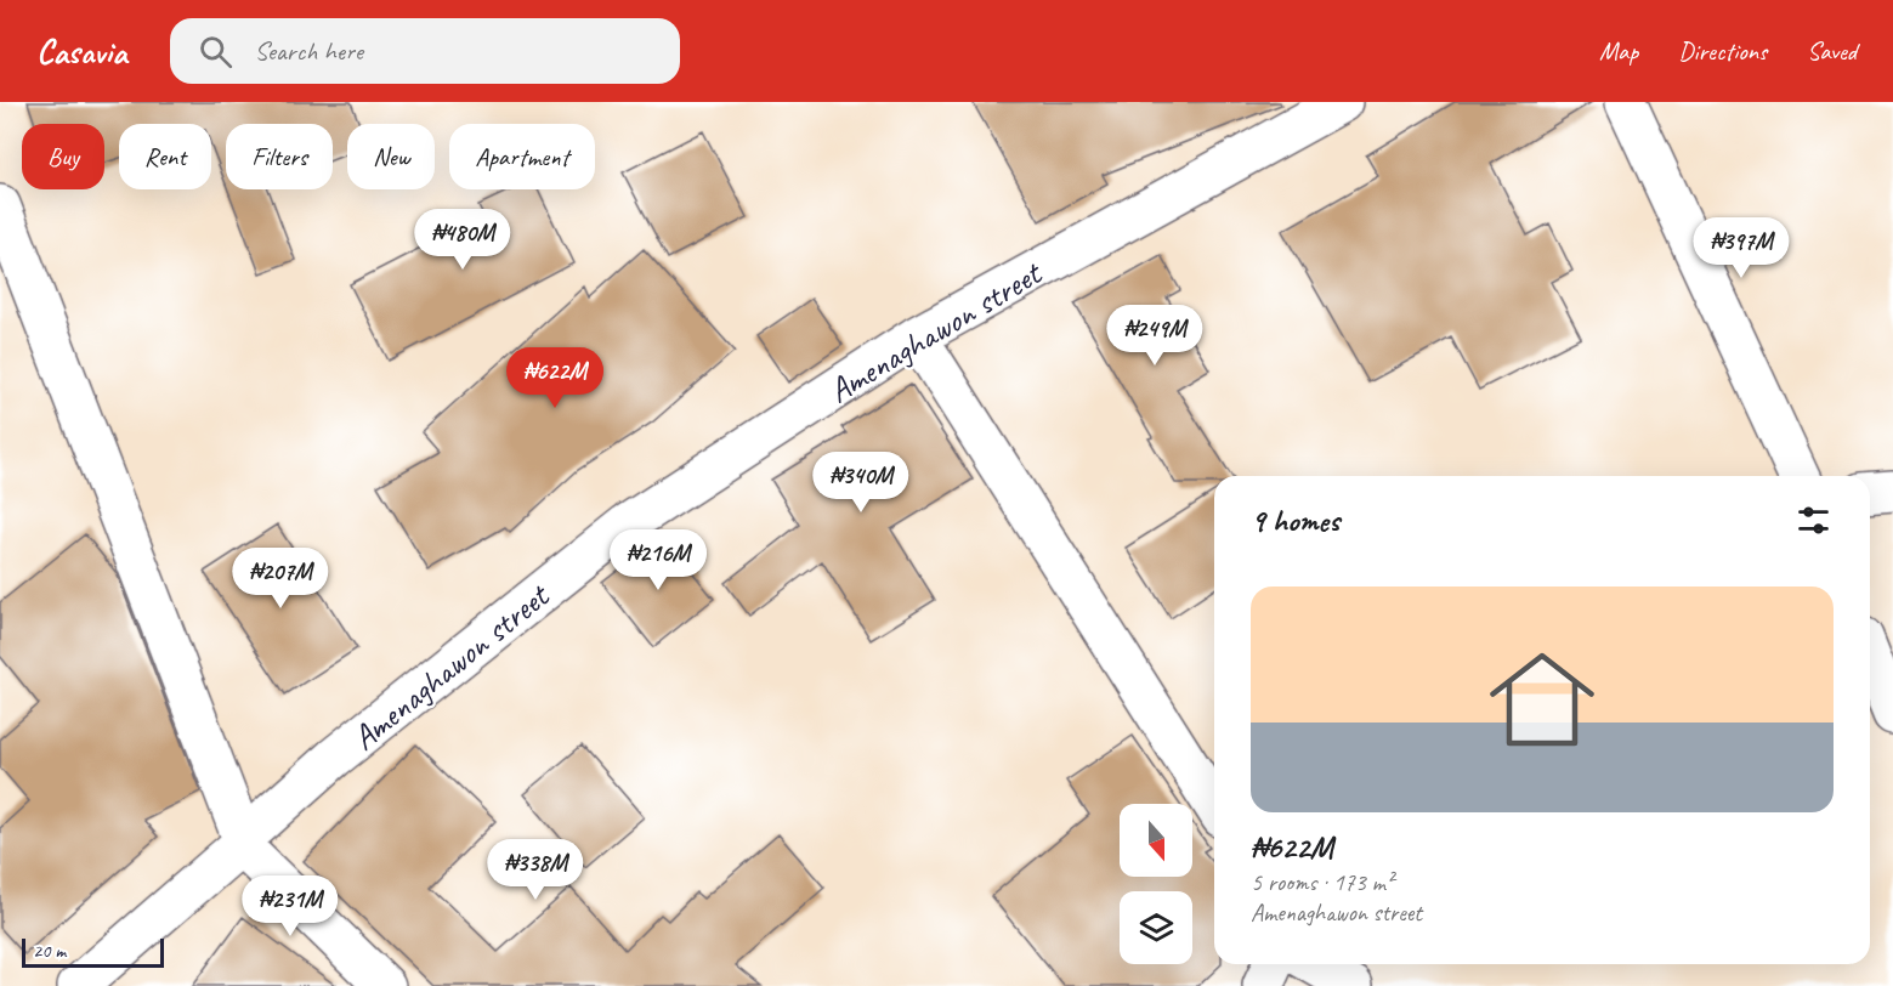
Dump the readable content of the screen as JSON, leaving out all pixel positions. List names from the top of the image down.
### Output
{
  "streets": {
    "street": ["Amenaghawon street"]
  },
  "scale_bar": "20 m",
  "north": "bottom",
  "page": {
    "header": "Casavia",
    "search": "Search here",
    "nav": ["Map", "Directions", "Saved"],
    "chip": [
      "Buy",
      "Rent",
      "Filters",
      "New",
      "Apartment"
    ],
    "price": [
      "₦480M",
      "₦397M",
      "₦249M",
      "₦622M",
      "₦340M",
      "₦216M",
      "₦207M",
      "₦338M",
      "₦231M"
    ],
    "heading": "9 homes",
    "list": [
      {
        "name": "₦622M",
        "note": "5 rooms · 173 m² · Amenaghawon street"
      }
    ],
    "scale": "20 m"
  }
}
